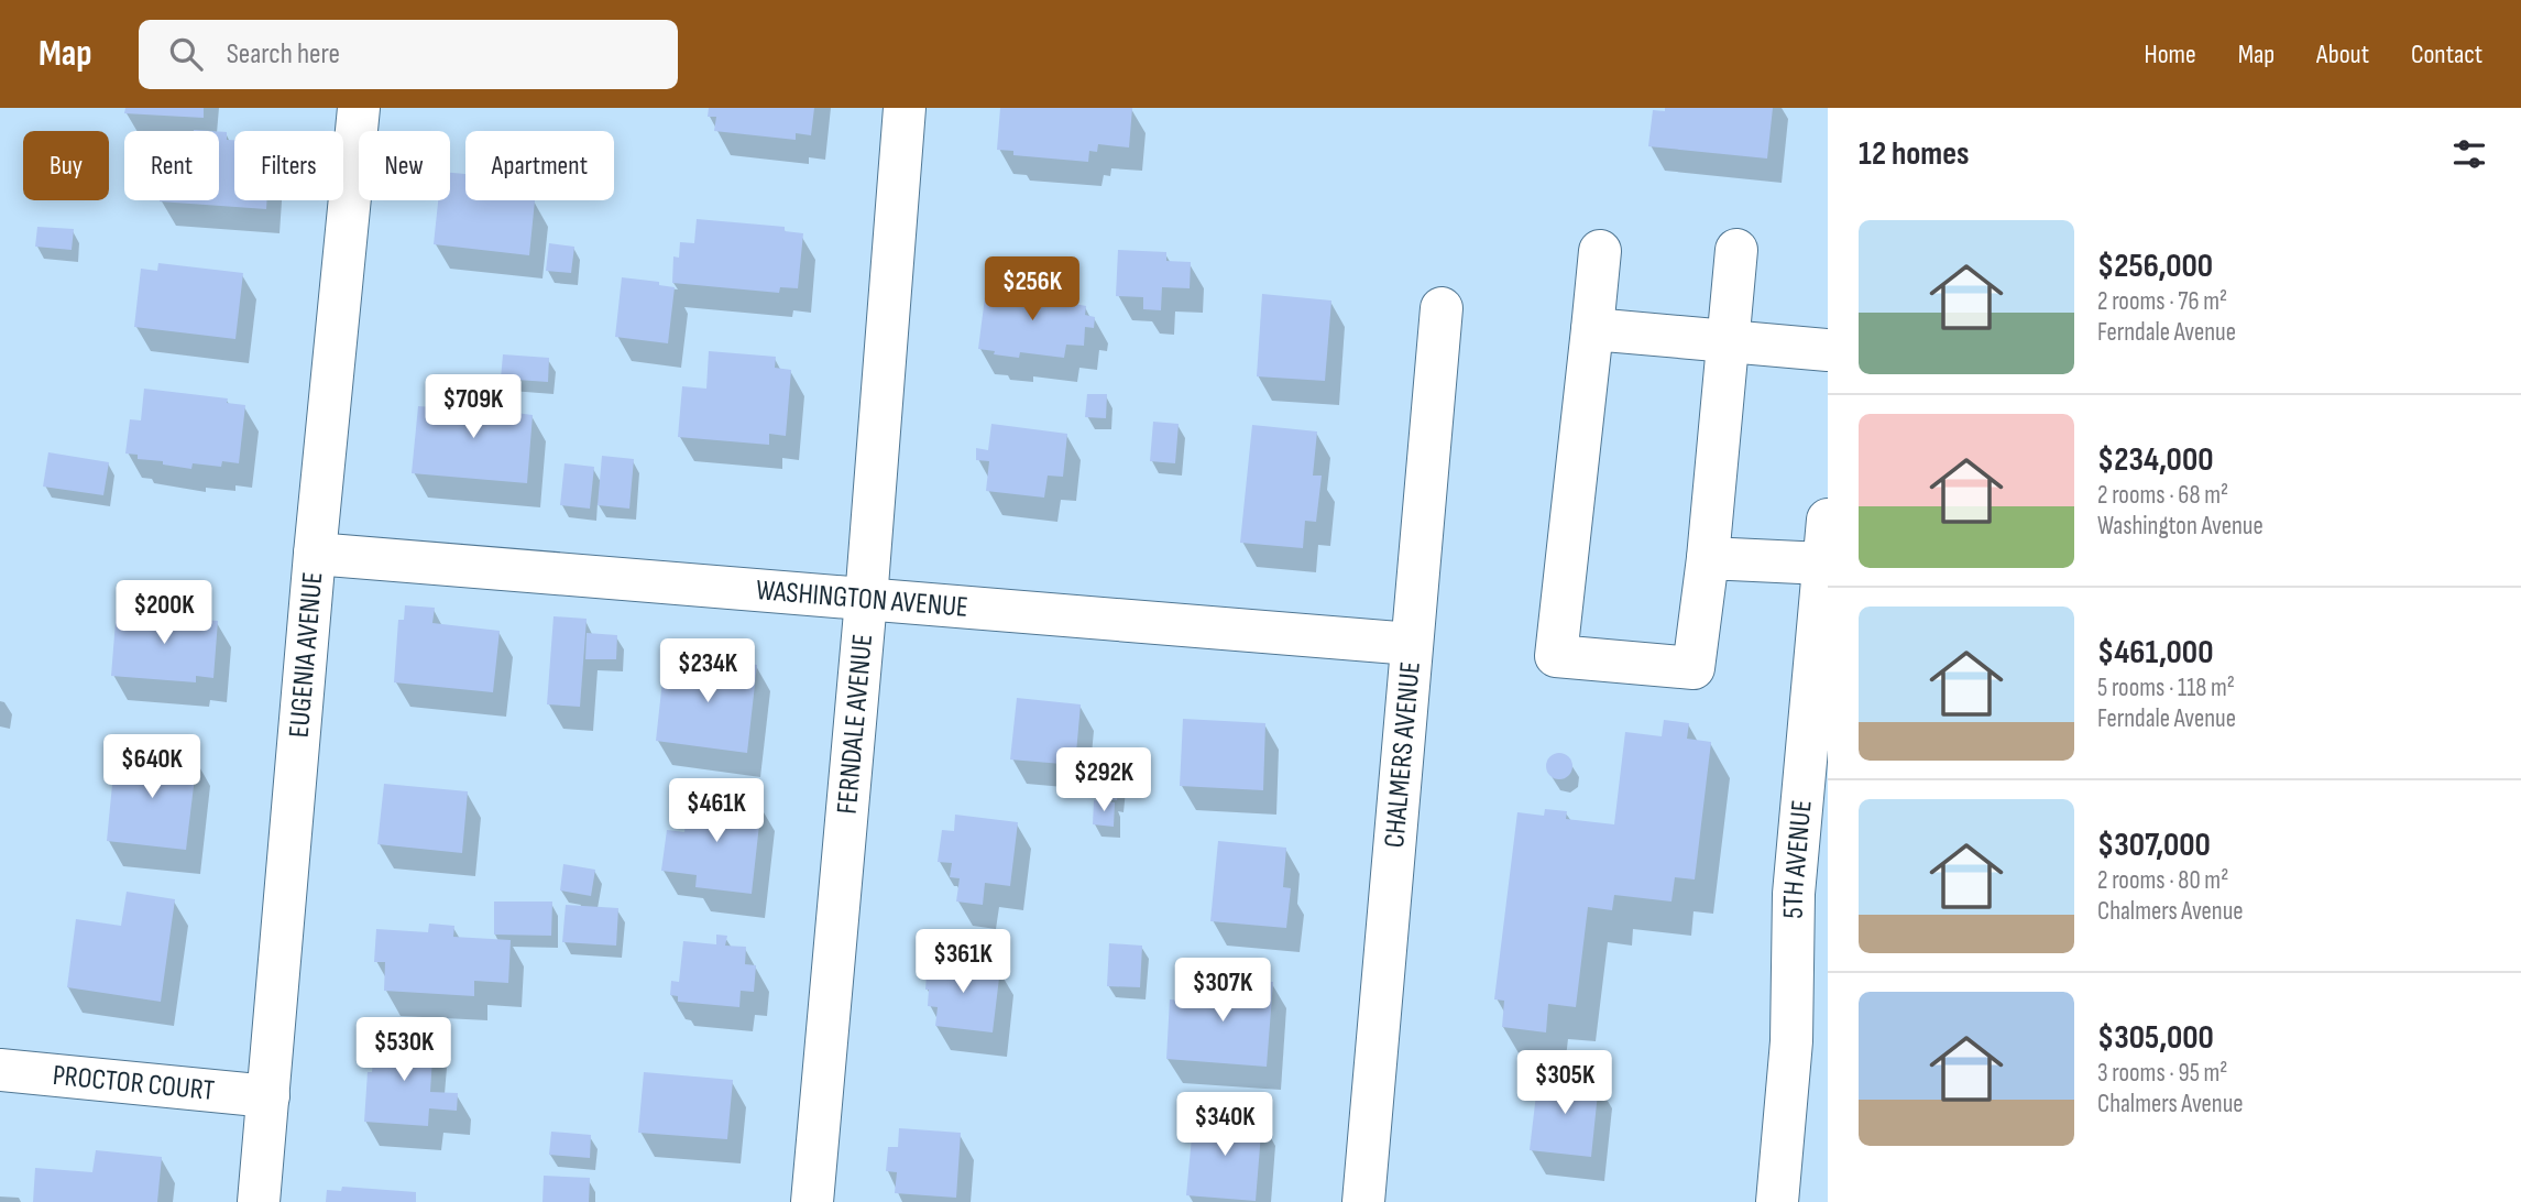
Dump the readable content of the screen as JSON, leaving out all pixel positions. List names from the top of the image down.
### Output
{
  "streets": {
    "street": [
      "WASHINGTON AVENUE",
      "EUGENIA AVENUE",
      "FERNDALE AVENUE",
      "CHALMERS AVENUE",
      "5TH AVENUE",
      "PROCTOR COURT"
    ]
  },
  "crossings": [
    ["WASHINGTON AVENUE", "EUGENIA AVENUE"],
    ["WASHINGTON AVENUE", "FERNDALE AVENUE"],
    ["WASHINGTON AVENUE", "CHALMERS AVENUE"],
    ["EUGENIA AVENUE", "PROCTOR COURT"]
  ],
  "page": {
    "header": "Map",
    "search": "Search here",
    "nav": [
      "Home",
      "Map",
      "About",
      "Contact"
    ],
    "heading": "12 homes",
    "chip": [
      "Buy",
      "Rent",
      "Filters",
      "New",
      "Apartment"
    ],
    "list": [
      {
        "name": "$256,000",
        "note": "2 rooms · 76 m² · Ferndale Avenue"
      },
      {
        "name": "$234,000",
        "note": "2 rooms · 68 m² · Washington Avenue"
      },
      {
        "name": "$461,000",
        "note": "5 rooms · 118 m² · Ferndale Avenue"
      },
      {
        "name": "$307,000",
        "note": "2 rooms · 80 m² · Chalmers Avenue"
      },
      {
        "name": "$305,000",
        "note": "3 rooms · 95 m² · Chalmers Avenue"
      }
    ],
    "price": [
      "$256K",
      "$709K",
      "$200K",
      "$234K",
      "$640K",
      "$292K",
      "$461K",
      "$361K",
      "$307K",
      "$530K",
      "$305K",
      "$340K"
    ]
  }
}
